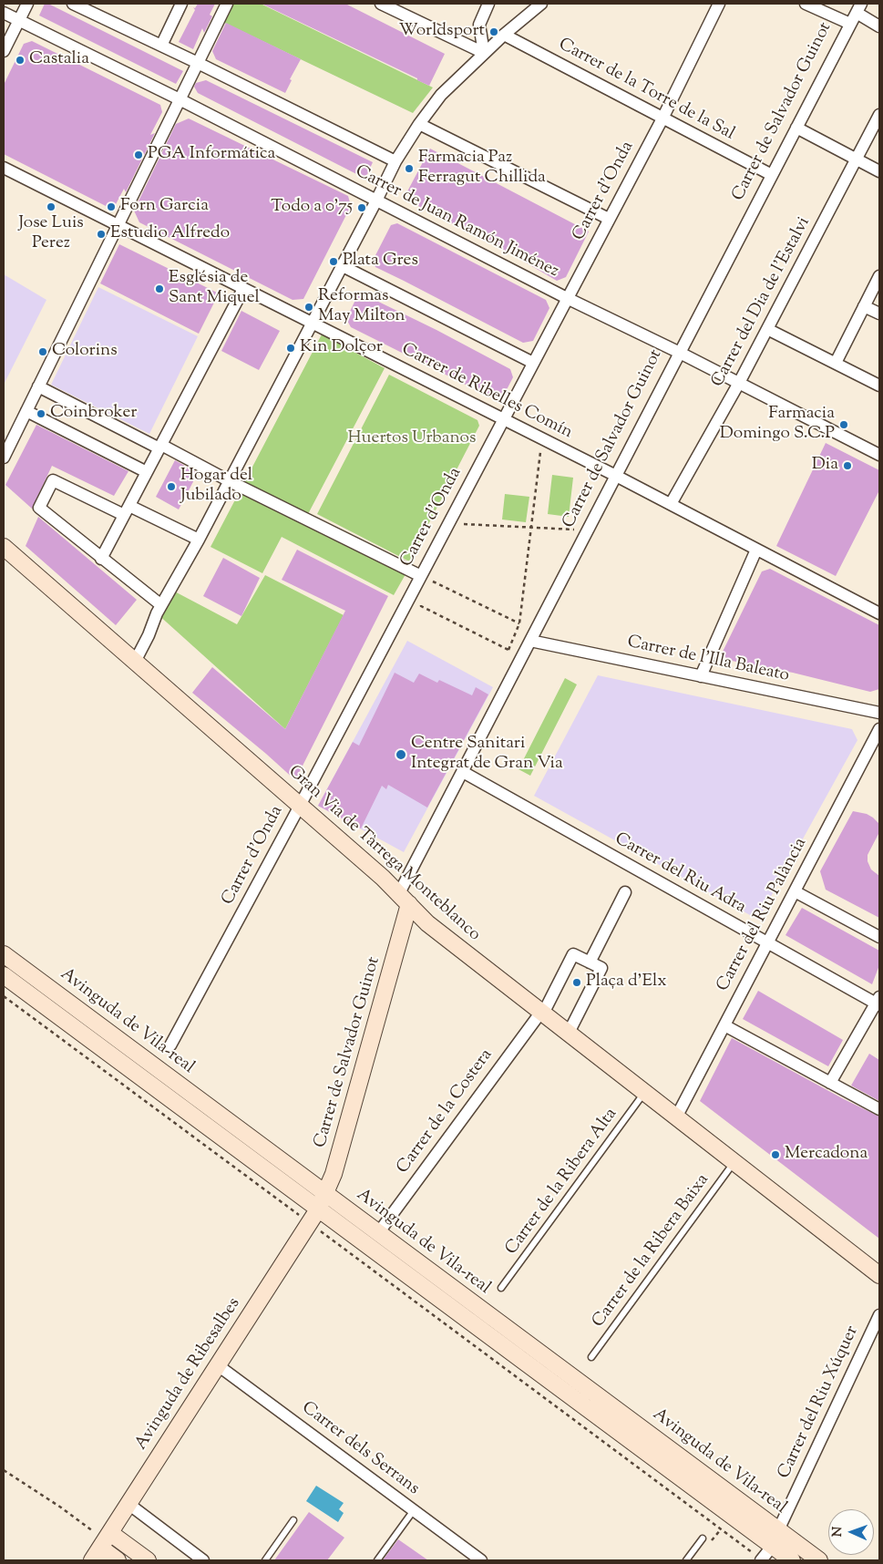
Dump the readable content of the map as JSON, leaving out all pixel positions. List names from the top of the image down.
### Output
{
  "streets": {
    "main road": [
      "Carrer de Salvador Guinot",
      "Gran Via de Tàrrega Monteblanco",
      "Avinguda de Vila-real",
      "Avinguda de Ribesalbes"
    ],
    "street": [
      "Carrer de la Torre de la Sal",
      "Carrer d'Onda",
      "Carrer de Juan Ramón Jiménez",
      "Carrer del Dia de l'Estalvi",
      "Carrer de Ribelles Comín",
      "Carrer de l'Illa Baleato",
      "Carrer del Riu Adra",
      "Carrer del Riu Palància",
      "Carrer de la Costera",
      "Carrer del Riu Xúquer",
      "Carrer dels Serrans"
    ],
    "lane": ["Carrer de la Ribera Alta", "Carrer de la Ribera Baixa"]
  },
  "crossings": [
    ["Carrer de la Torre de la Sal", "Carrer de Salvador Guinot"],
    ["Carrer de la Torre de la Sal", "Carrer d'Onda"],
    ["Carrer de Salvador Guinot", "Carrer de Juan Ramón Jiménez"],
    ["Carrer de Salvador Guinot", "Carrer de Ribelles Comín"],
    ["Carrer de Salvador Guinot", "Carrer de l'Illa Baleato"],
    ["Carrer de Salvador Guinot", "Gran Via de Tàrrega Monteblanco"],
    ["Carrer de Salvador Guinot", "Carrer del Riu Adra"],
    ["Carrer de Salvador Guinot", "Avinguda de Vila-real"],
    ["Carrer de Salvador Guinot", "Avinguda de Ribesalbes"],
    ["Carrer d'Onda", "Carrer de Juan Ramón Jiménez"],
    ["Carrer d'Onda", "Carrer de Ribelles Comín"],
    ["Carrer d'Onda", "Gran Via de Tàrrega Monteblanco"],
    ["Carrer de Juan Ramón Jiménez", "Carrer del Dia de l'Estalvi"],
    ["Carrer del Dia de l'Estalvi", "Carrer de Ribelles Comín"],
    ["Gran Via de Tàrrega Monteblanco", "Carrer del Riu Palància"],
    ["Gran Via de Tàrrega Monteblanco", "Carrer de la Costera"],
    ["Gran Via de Tàrrega Monteblanco", "Carrer de la Ribera Alta"],
    ["Gran Via de Tàrrega Monteblanco", "Carrer de la Ribera Baixa"],
    ["Carrer del Riu Adra", "Carrer del Riu Palància"],
    ["Avinguda de Vila-real", "Carrer de la Costera"],
    ["Avinguda de Vila-real", "Avinguda de Ribesalbes"],
    ["Avinguda de Vila-real", "Carrer del Riu Xúquer"],
    ["Avinguda de Ribesalbes", "Carrer dels Serrans"]
  ],
  "parks": ["Huertos Urbanos"],
  "places": [
    "Worldsport",
    "Castalia",
    "PGA Informática",
    "Farmacia Paz Ferragut Chillida",
    "Jose Luis Perez",
    "Forn Garcia",
    "Todo a 0'75",
    "Estudio Alfredo",
    "Plata Gres",
    "Església de Sant Miquel",
    "Reformas May Milton",
    "Kin Dolçor",
    "Colorins",
    "Coinbroker",
    "Farmacia Domingo S.C.P",
    "Dia",
    "Hogar del Jubilado",
    "Centre Sanitari Integrat de Gran Via",
    "Plaça d'Elx",
    "Mercadona"
  ],
  "north": "left"
}
